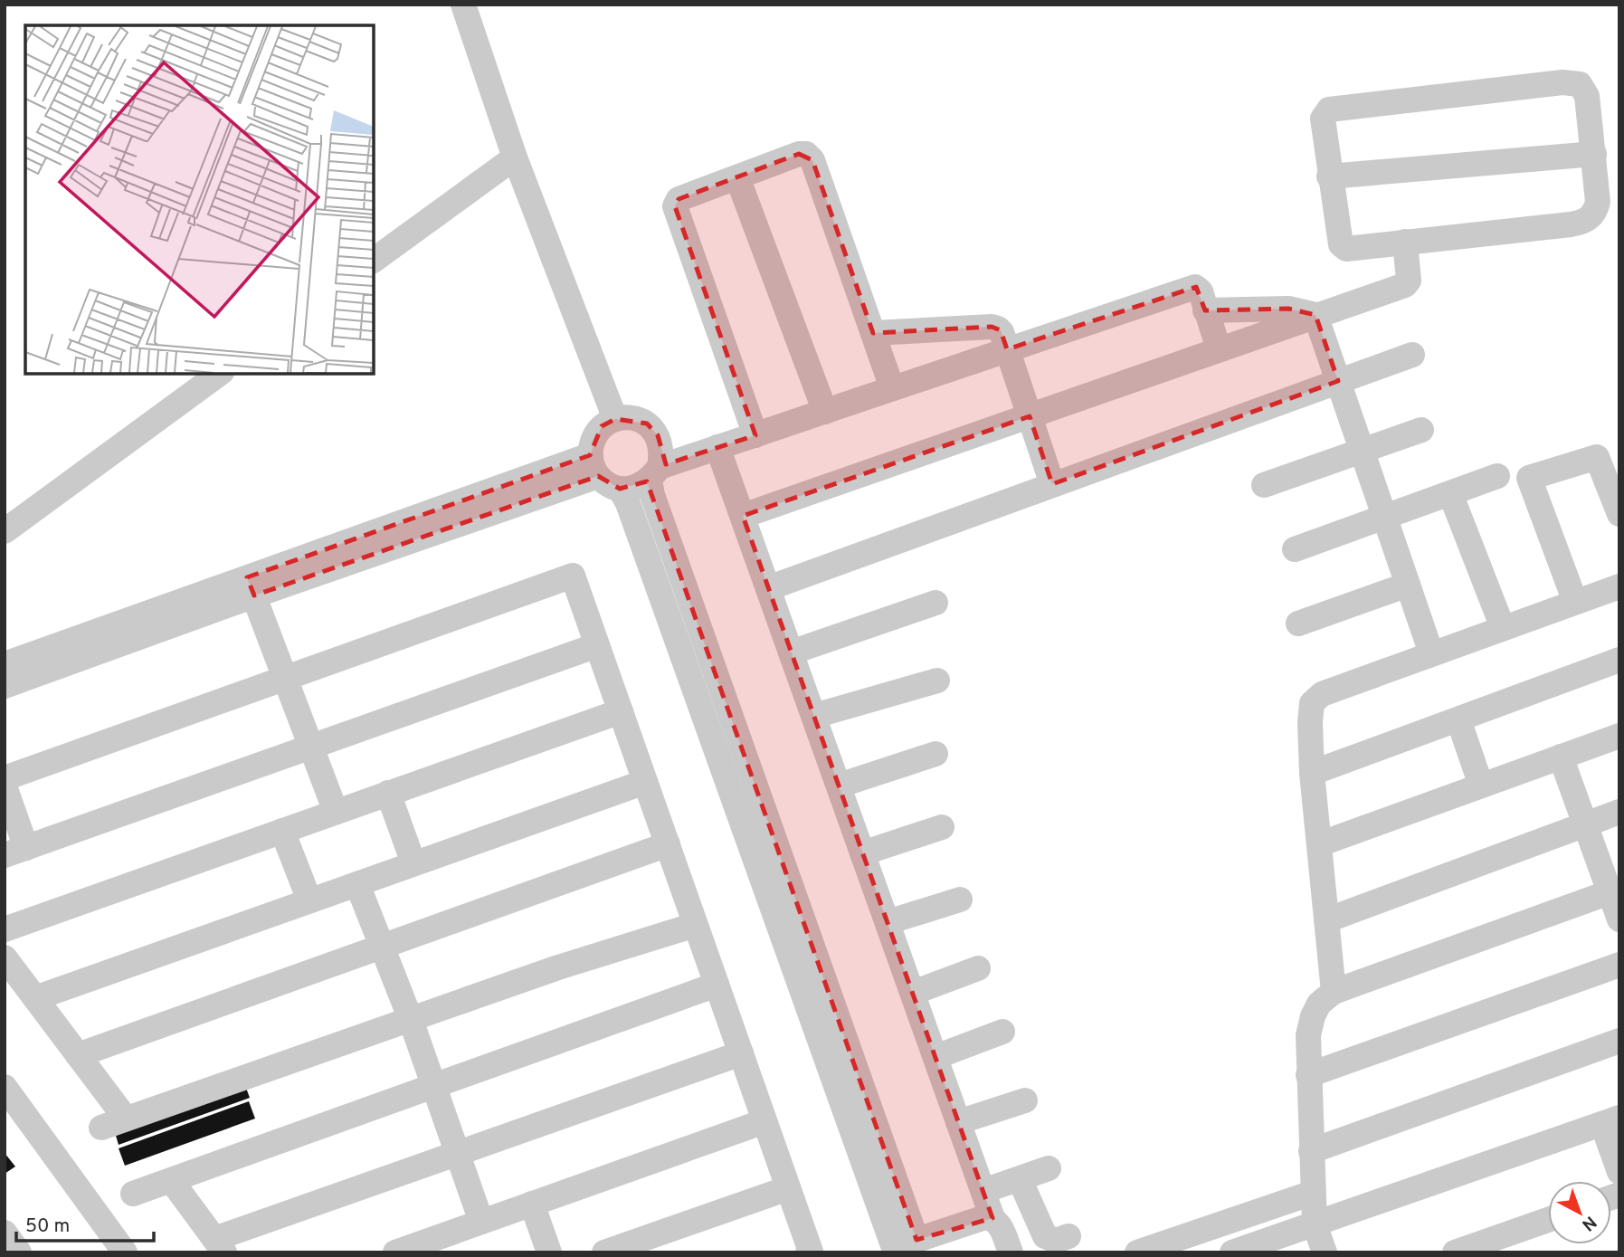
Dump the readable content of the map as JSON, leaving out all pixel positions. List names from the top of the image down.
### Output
{
  "scale_bar": "50 m",
  "north": "bottom right"
}
